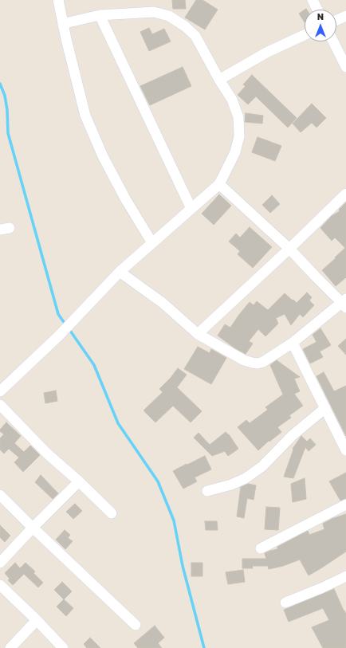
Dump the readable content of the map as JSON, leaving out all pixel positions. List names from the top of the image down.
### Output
{
  "north": "top"
}
